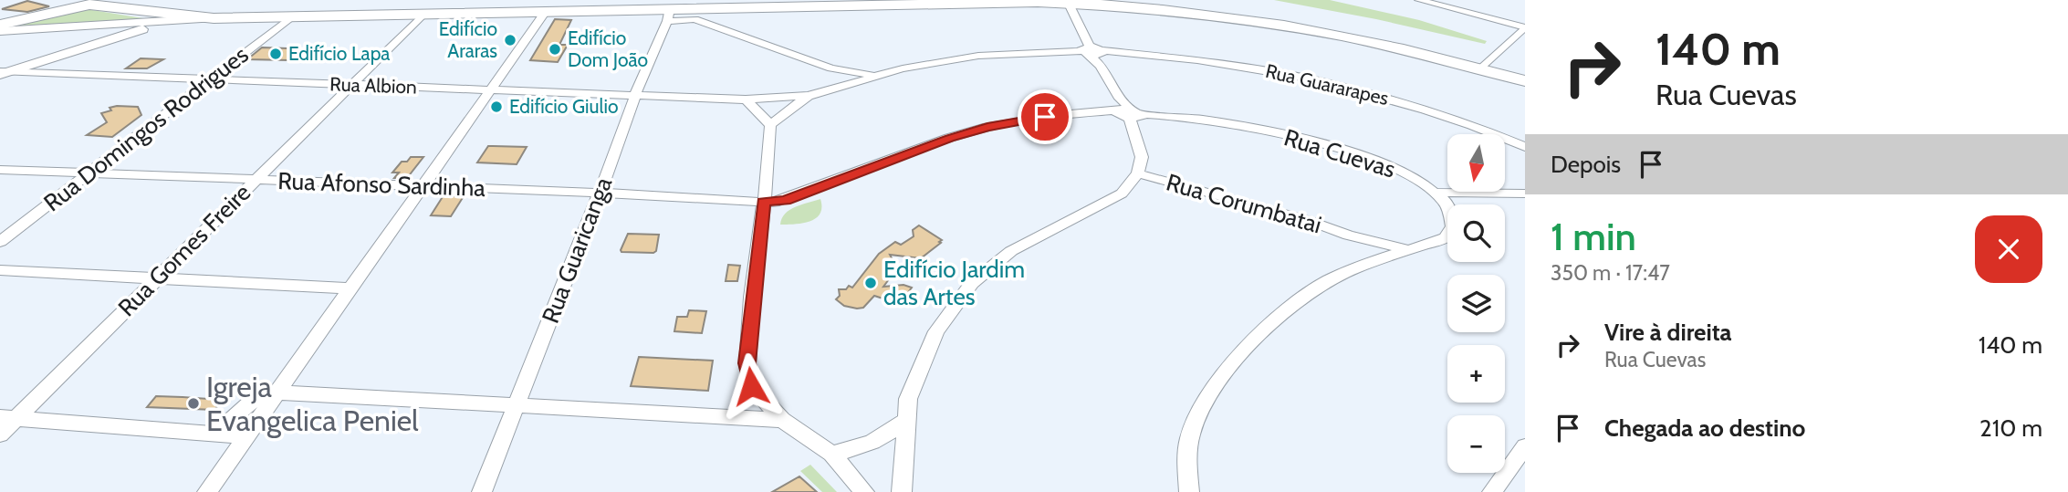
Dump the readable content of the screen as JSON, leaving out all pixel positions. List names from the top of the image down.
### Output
{
  "streets": {
    "street": [
      "Rua Guararapes",
      "Rua Albion",
      "Rua Domingos Rodrigues",
      "Rua Cuevas",
      "Rua Afonso Sardinha",
      "Rua Corumbatai",
      "Rua Gomes Freire",
      "Rua Guaricanga"
    ]
  },
  "crossings": [
    ["Rua Albion", "Rua Domingos Rodrigues"],
    ["Rua Albion", "Rua Gomes Freire"],
    ["Rua Albion", "Rua Guaricanga"],
    ["Rua Domingos Rodrigues", "Rua Afonso Sardinha"],
    ["Rua Cuevas", "Rua Afonso Sardinha"],
    ["Rua Cuevas", "Rua Corumbatai"],
    ["Rua Afonso Sardinha", "Rua Gomes Freire"],
    ["Rua Afonso Sardinha", "Rua Guaricanga"]
  ],
  "places": [
    "Edifício Araras",
    "Edifício Dom João",
    "Edifício Lapa",
    "Edifício Giulio",
    "Edifício Jardim das Artes",
    "Igreja Evangelica Peniel"
  ],
  "north": "bottom",
  "page": {
    "turn": ["140 m", "Rua Cuevas"],
    "map_buttons": ["+", "−"],
    "then": "Depois",
    "heading": ["1 min", "350 m · 17:47"],
    "list": [
      {
        "name": "Vire à direita",
        "note": "Rua Cuevas",
        "value": "140 m"
      },
      {
        "name": "Chegada ao destino",
        "value": "210 m"
      }
    ]
  }
}
